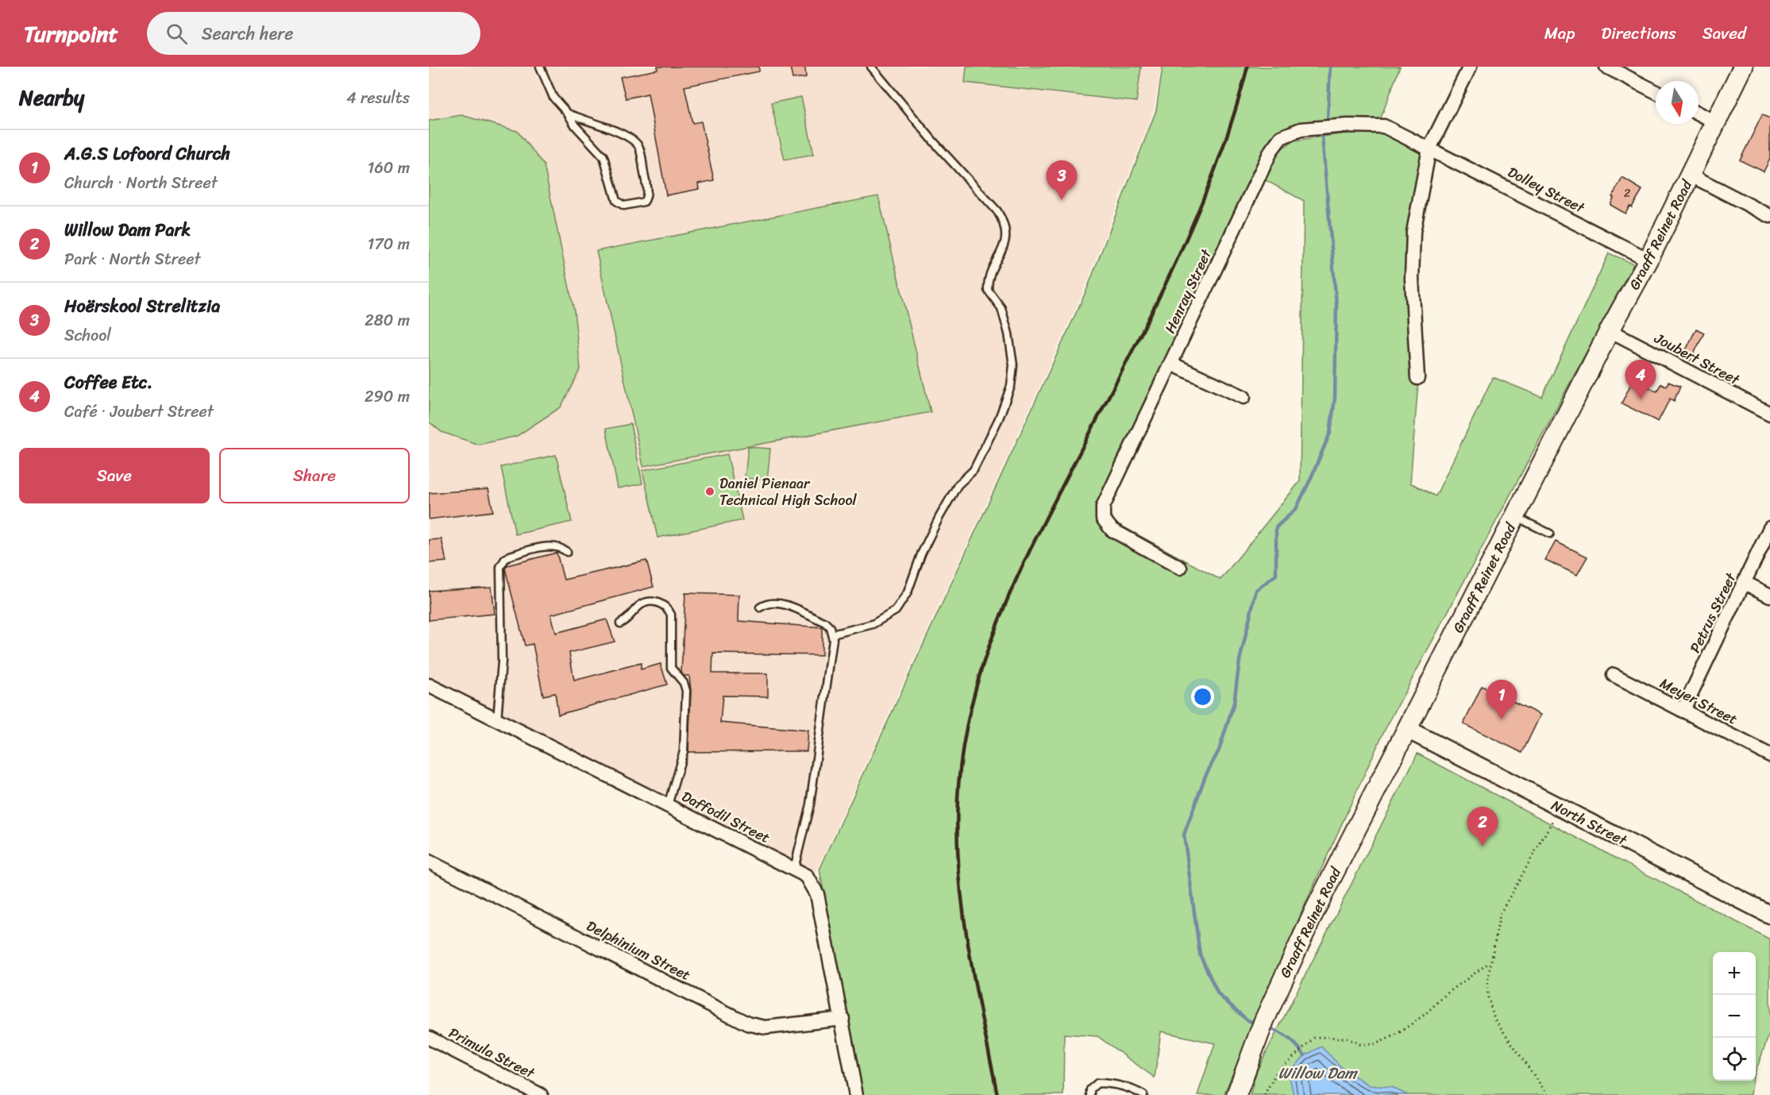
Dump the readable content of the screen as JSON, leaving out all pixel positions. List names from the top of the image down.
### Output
{
  "streets": {
    "main road": ["Graaff Reinet Road"],
    "street": [
      "Dolley Street",
      "Henray Street",
      "Joubert Street",
      "Petrus Street",
      "Meyer Street",
      "Daffodil Street",
      "North Street",
      "Delphinium Street",
      "Primula Street"
    ]
  },
  "crossings": [
    ["Dolley Street", "Graaff Reinet Road"],
    ["Dolley Street", "Henray Street"],
    ["Graaff Reinet Road", "Joubert Street"],
    ["Graaff Reinet Road", "North Street"],
    ["Petrus Street", "Meyer Street"],
    ["Daffodil Street", "Delphinium Street"]
  ],
  "water": ["Willow Dam"],
  "places": ["Daniel Pienaar Technical High School"],
  "house_numbers": ["2"],
  "north": "bottom",
  "page": {
    "header": "Turnpoint",
    "search": "Search here",
    "nav": ["Map", "Directions", "Saved"],
    "heading": ["Nearby", "4 results"],
    "list": [
      {
        "mark": "1",
        "name": "A.G.S Lofoord Church",
        "note": "Church · North Street",
        "value": "160 m"
      },
      {
        "mark": "2",
        "name": "Willow Dam Park",
        "note": "Park · North Street",
        "value": "170 m"
      },
      {
        "mark": "3",
        "name": "Hoërskool Strelitzia",
        "note": "School",
        "value": "280 m"
      },
      {
        "mark": "4",
        "name": "Coffee Etc.",
        "note": "Café · Joubert Street",
        "value": "290 m"
      }
    ],
    "pins": [
      "3",
      "4",
      "1",
      "2"
    ],
    "buttons": ["Save", "Share"],
    "map_buttons": ["+", "−"]
  }
}
